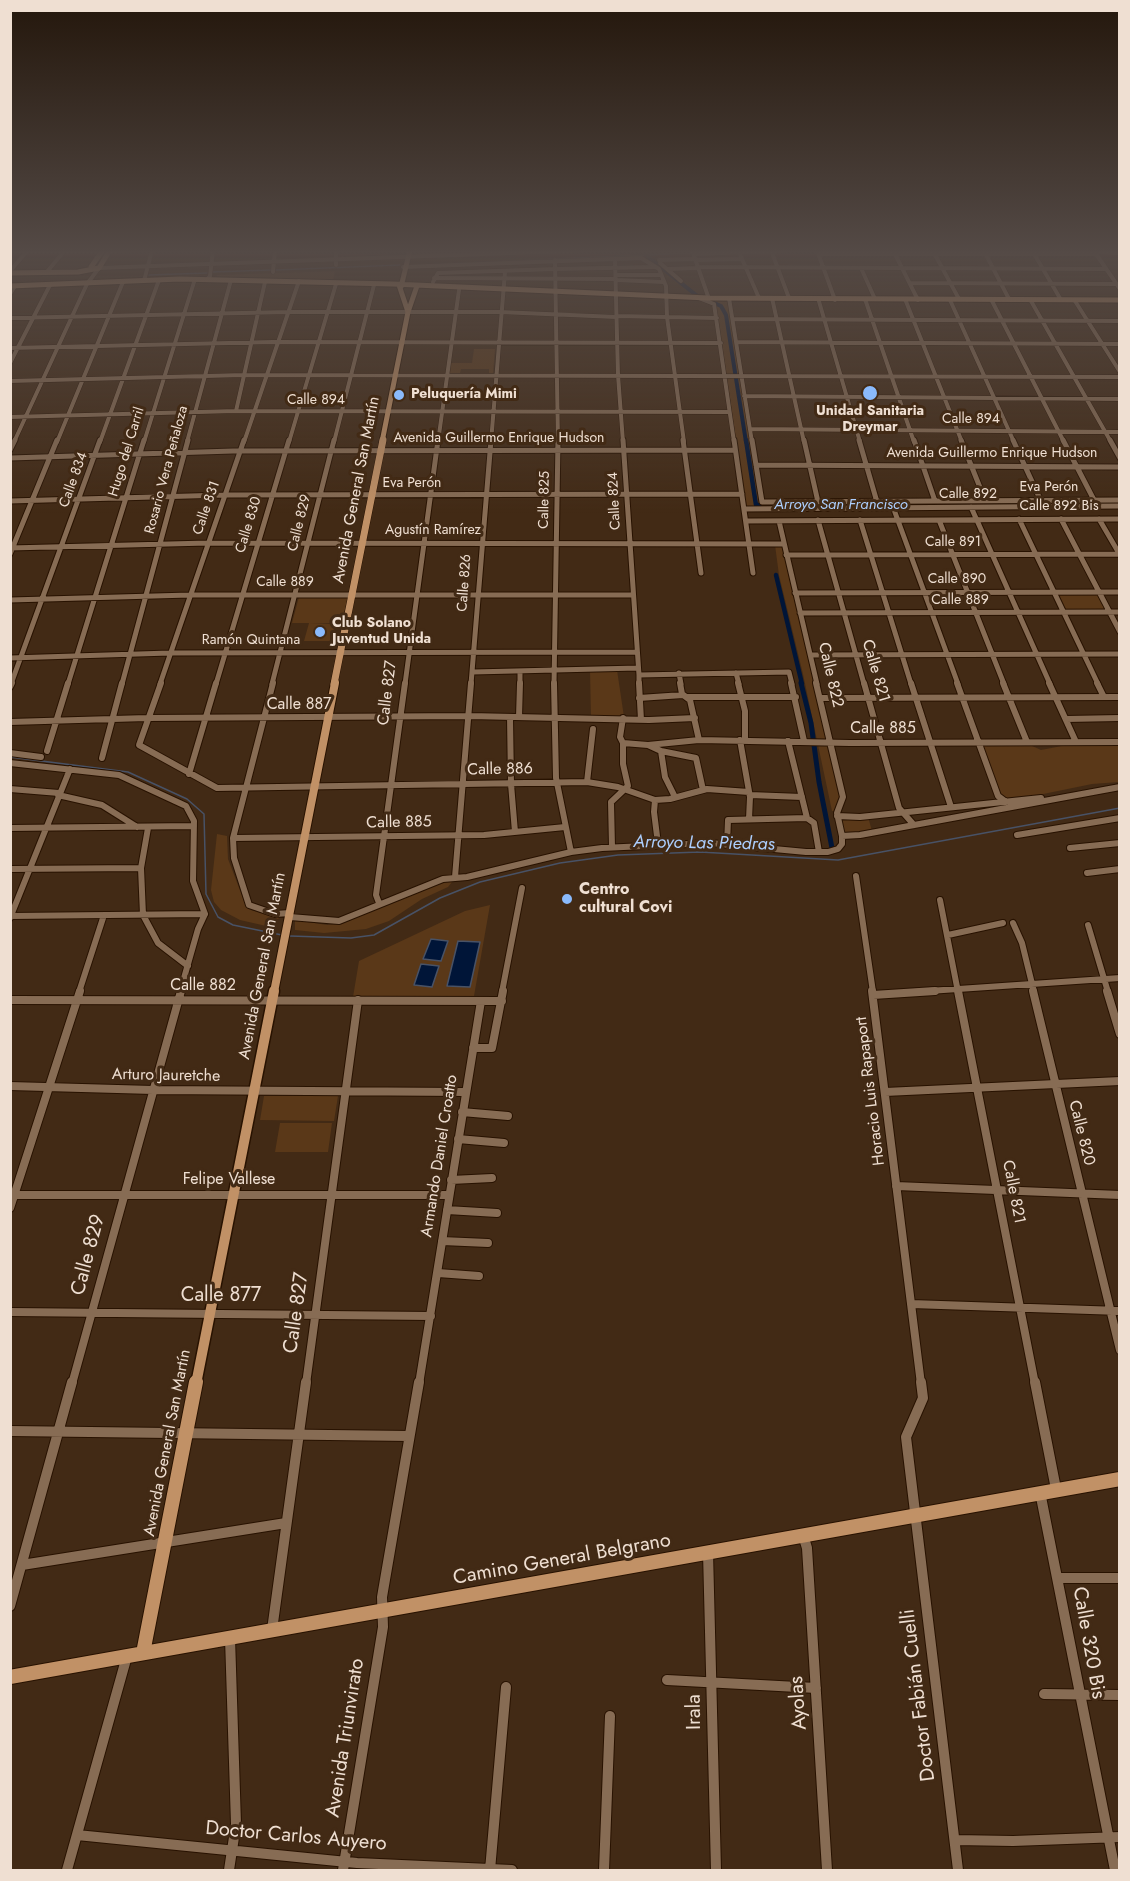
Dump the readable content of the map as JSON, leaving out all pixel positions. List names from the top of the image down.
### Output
{
  "streets": {
    "main road": ["Avenida General San Martín", "Camino General Belgrano"],
    "street": [
      "Calle 894",
      "Avenida Guillermo Enrique Hudson",
      "Hugo del Carril",
      "Rosario Vera Peñaloza",
      "Calle 834",
      "Eva Perón",
      "Calle 892",
      "Calle 825",
      "Calle 824",
      "Calle 892 Bis",
      "Calle 831",
      "Calle 829",
      "Calle 830",
      "Agustín Ramírez",
      "Calle 891",
      "Calle 890",
      "Calle 889",
      "Calle 826",
      "Ramón Quintana",
      "Calle 821",
      "Calle 822",
      "Calle 827",
      "Calle 887",
      "Calle 885",
      "Calle 886",
      "Calle 882",
      "Arturo Jauretche",
      "Horacio Luis Rapaport",
      "Calle 820",
      "Armando Daniel Croatto",
      "Felipe Vallese",
      "Calle 877",
      "Calle 320 Bis",
      "Doctor Fabián Cuelli",
      "Ayolas",
      "Irala",
      "Avenida Triunvirato",
      "Doctor Carlos Auyero"
    ]
  },
  "crossings": [
    ["Calle 894", "Hugo del Carril"],
    ["Calle 894", "Rosario Vera Peñaloza"],
    ["Calle 894", "Calle 834"],
    ["Calle 894", "Avenida General San Martín"],
    ["Calle 894", "Calle 825"],
    ["Calle 894", "Calle 824"],
    ["Calle 894", "Calle 831"],
    ["Calle 894", "Calle 829"],
    ["Calle 894", "Calle 830"],
    ["Calle 894", "Calle 826"],
    ["Calle 894", "Calle 827"],
    ["Avenida Guillermo Enrique Hudson", "Hugo del Carril"],
    ["Avenida Guillermo Enrique Hudson", "Rosario Vera Peñaloza"],
    ["Avenida Guillermo Enrique Hudson", "Calle 834"],
    ["Avenida Guillermo Enrique Hudson", "Eva Perón"],
    ["Avenida Guillermo Enrique Hudson", "Avenida General San Martín"],
    ["Avenida Guillermo Enrique Hudson", "Calle 825"],
    ["Avenida Guillermo Enrique Hudson", "Calle 824"],
    ["Avenida Guillermo Enrique Hudson", "Calle 831"],
    ["Avenida Guillermo Enrique Hudson", "Calle 829"],
    ["Avenida Guillermo Enrique Hudson", "Calle 830"],
    ["Avenida Guillermo Enrique Hudson", "Calle 826"],
    ["Avenida Guillermo Enrique Hudson", "Calle 827"],
    ["Hugo del Carril", "Eva Perón"],
    ["Hugo del Carril", "Agustín Ramírez"],
    ["Hugo del Carril", "Calle 889"],
    ["Hugo del Carril", "Ramón Quintana"],
    ["Hugo del Carril", "Calle 887"],
    ["Rosario Vera Peñaloza", "Eva Perón"],
    ["Rosario Vera Peñaloza", "Agustín Ramírez"],
    ["Rosario Vera Peñaloza", "Calle 889"],
    ["Rosario Vera Peñaloza", "Ramón Quintana"],
    ["Rosario Vera Peñaloza", "Calle 887"],
    ["Calle 834", "Eva Perón"],
    ["Calle 834", "Agustín Ramírez"],
    ["Calle 834", "Calle 889"],
    ["Calle 834", "Ramón Quintana"],
    ["Eva Perón", "Avenida General San Martín"],
    ["Eva Perón", "Calle 825"],
    ["Eva Perón", "Calle 824"],
    ["Eva Perón", "Calle 831"],
    ["Eva Perón", "Calle 829"],
    ["Eva Perón", "Calle 830"],
    ["Eva Perón", "Calle 826"],
    ["Eva Perón", "Calle 827"],
    ["Avenida General San Martín", "Agustín Ramírez"],
    ["Avenida General San Martín", "Calle 889"],
    ["Avenida General San Martín", "Ramón Quintana"],
    ["Avenida General San Martín", "Calle 887"],
    ["Avenida General San Martín", "Calle 885"],
    ["Avenida General San Martín", "Calle 886"],
    ["Avenida General San Martín", "Calle 882"],
    ["Avenida General San Martín", "Arturo Jauretche"],
    ["Avenida General San Martín", "Felipe Vallese"],
    ["Avenida General San Martín", "Calle 877"],
    ["Avenida General San Martín", "Camino General Belgrano"],
    ["Calle 825", "Agustín Ramírez"],
    ["Calle 825", "Calle 889"],
    ["Calle 825", "Ramón Quintana"],
    ["Calle 825", "Calle 887"],
    ["Calle 825", "Calle 885"],
    ["Calle 825", "Calle 886"],
    ["Calle 824", "Agustín Ramírez"],
    ["Calle 824", "Calle 889"],
    ["Calle 824", "Ramón Quintana"],
    ["Calle 824", "Calle 887"],
    ["Calle 892 Bis", "Calle 821"],
    ["Calle 892 Bis", "Calle 822"],
    ["Calle 831", "Agustín Ramírez"],
    ["Calle 831", "Calle 889"],
    ["Calle 831", "Ramón Quintana"],
    ["Calle 831", "Calle 887"],
    ["Calle 831", "Calle 886"],
    ["Calle 829", "Agustín Ramírez"],
    ["Calle 829", "Calle 889"],
    ["Calle 829", "Ramón Quintana"],
    ["Calle 829", "Calle 887"],
    ["Calle 829", "Calle 885"],
    ["Calle 829", "Calle 886"],
    ["Calle 829", "Calle 882"],
    ["Calle 829", "Arturo Jauretche"],
    ["Calle 829", "Felipe Vallese"],
    ["Calle 829", "Calle 877"],
    ["Calle 830", "Agustín Ramírez"],
    ["Calle 830", "Calle 889"],
    ["Calle 830", "Ramón Quintana"],
    ["Calle 830", "Calle 887"],
    ["Calle 830", "Calle 886"],
    ["Agustín Ramírez", "Calle 826"],
    ["Agustín Ramírez", "Calle 822"],
    ["Agustín Ramírez", "Calle 827"],
    ["Calle 891", "Calle 821"],
    ["Calle 891", "Calle 822"],
    ["Calle 890", "Calle 821"],
    ["Calle 890", "Calle 822"],
    ["Calle 889", "Calle 826"],
    ["Calle 889", "Calle 821"],
    ["Calle 889", "Calle 822"],
    ["Calle 889", "Calle 827"],
    ["Calle 826", "Ramón Quintana"],
    ["Calle 826", "Calle 887"],
    ["Calle 826", "Calle 885"],
    ["Calle 826", "Calle 886"],
    ["Ramón Quintana", "Calle 827"],
    ["Calle 821", "Calle 885"],
    ["Calle 821", "Camino General Belgrano"],
    ["Calle 822", "Calle 885"],
    ["Calle 827", "Calle 887"],
    ["Calle 827", "Calle 885"],
    ["Calle 827", "Calle 886"],
    ["Calle 827", "Calle 882"],
    ["Calle 827", "Arturo Jauretche"],
    ["Calle 827", "Felipe Vallese"],
    ["Calle 827", "Calle 877"],
    ["Calle 827", "Camino General Belgrano"],
    ["Calle 882", "Armando Daniel Croatto"],
    ["Arturo Jauretche", "Armando Daniel Croatto"],
    ["Armando Daniel Croatto", "Felipe Vallese"],
    ["Armando Daniel Croatto", "Calle 877"],
    ["Camino General Belgrano", "Calle 320 Bis"],
    ["Camino General Belgrano", "Doctor Fabián Cuelli"],
    ["Camino General Belgrano", "Ayolas"],
    ["Camino General Belgrano", "Irala"],
    ["Camino General Belgrano", "Avenida Triunvirato"],
    ["Avenida Triunvirato", "Doctor Carlos Auyero"]
  ],
  "water": ["Arroyo San Francisco", "Arroyo Las Piedras"],
  "places": [
    "Unidad Sanitaria Dreymar",
    "Peluquería Mimi",
    "Club Solano Juventud Unida",
    "Centro cultural Covi"
  ]
}
